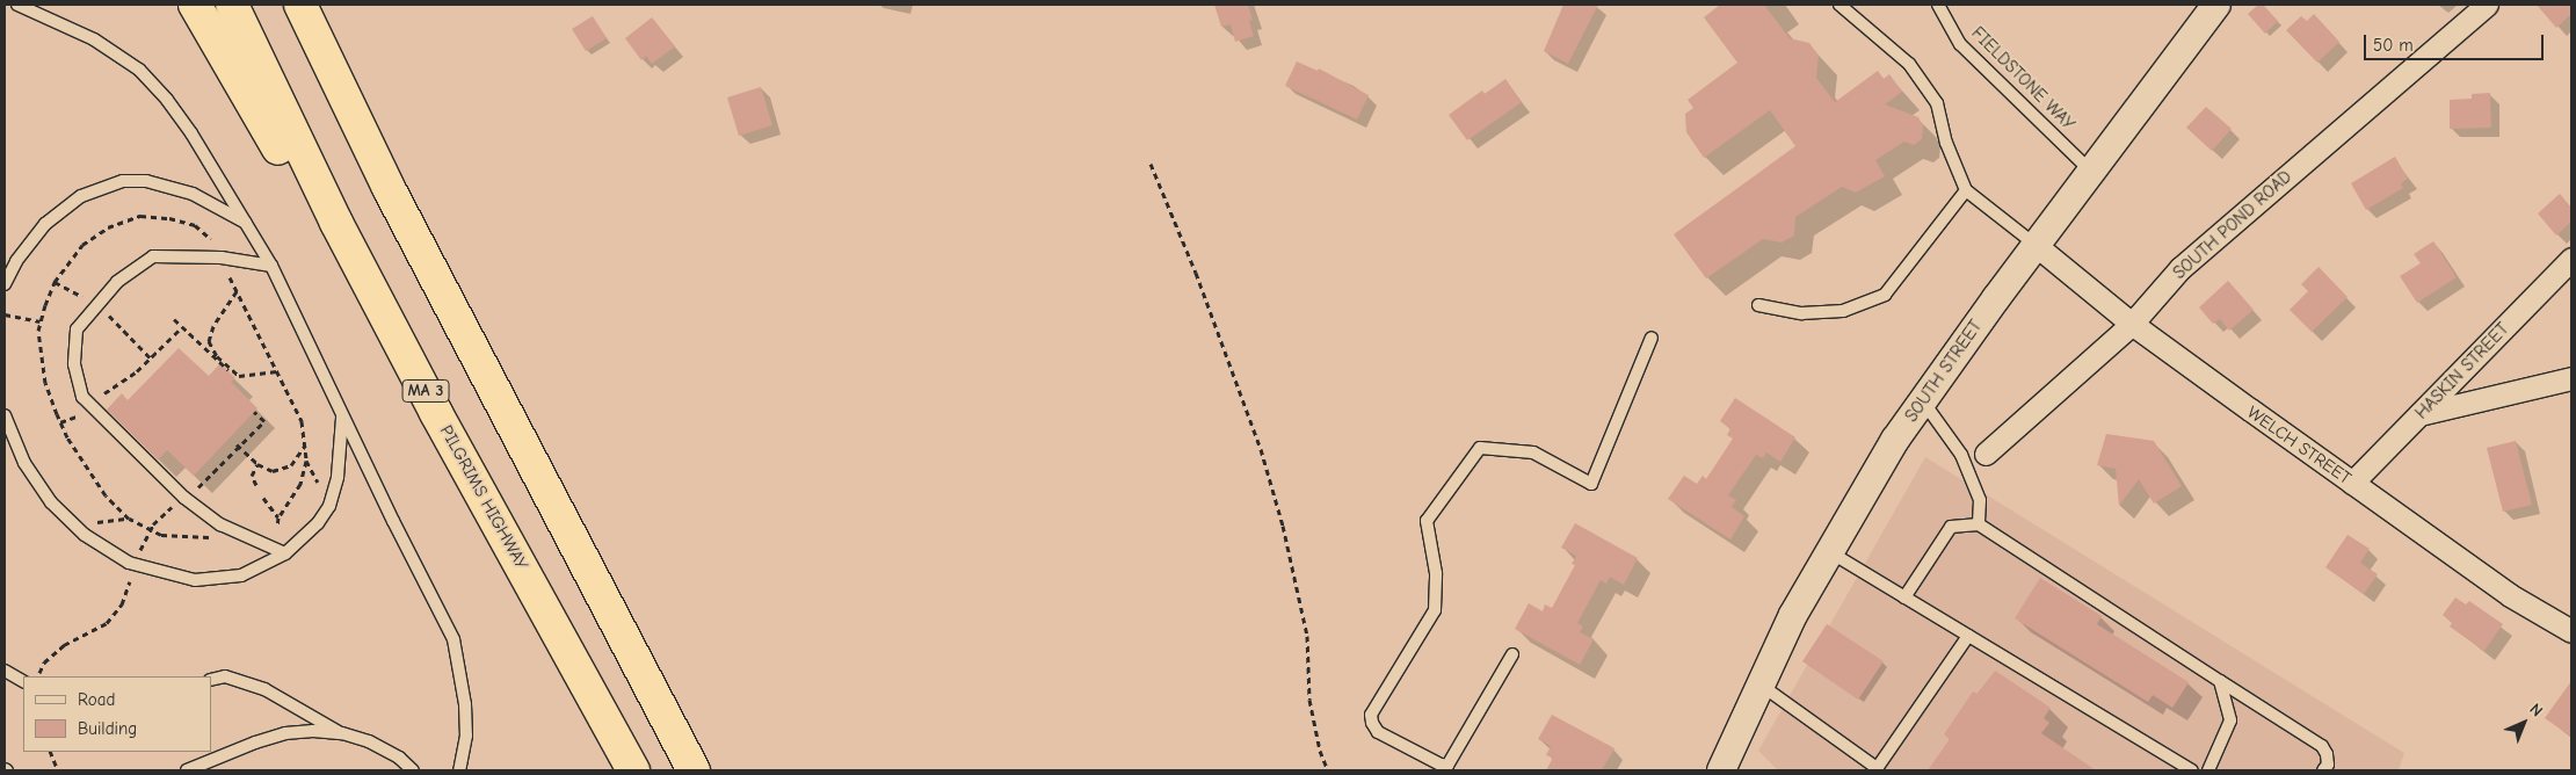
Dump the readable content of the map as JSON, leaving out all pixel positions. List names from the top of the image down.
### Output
{
  "streets": {
    "highway": ["MA 3", "PILGRIMS HIGHWAY"],
    "street": [
      "SOUTH POND ROAD",
      "SOUTH STREET",
      "HASKIN STREET",
      "WELCH STREET"
    ],
    "lane": ["FIELDSTONE WAY"]
  },
  "crossings": [
    ["FIELDSTONE WAY", "SOUTH STREET"],
    ["SOUTH POND ROAD", "WELCH STREET"],
    ["SOUTH STREET", "WELCH STREET"],
    ["HASKIN STREET", "WELCH STREET"]
  ],
  "legend": ["Road", "Building"],
  "scale_bar": "50 m",
  "north": "top right"
}
